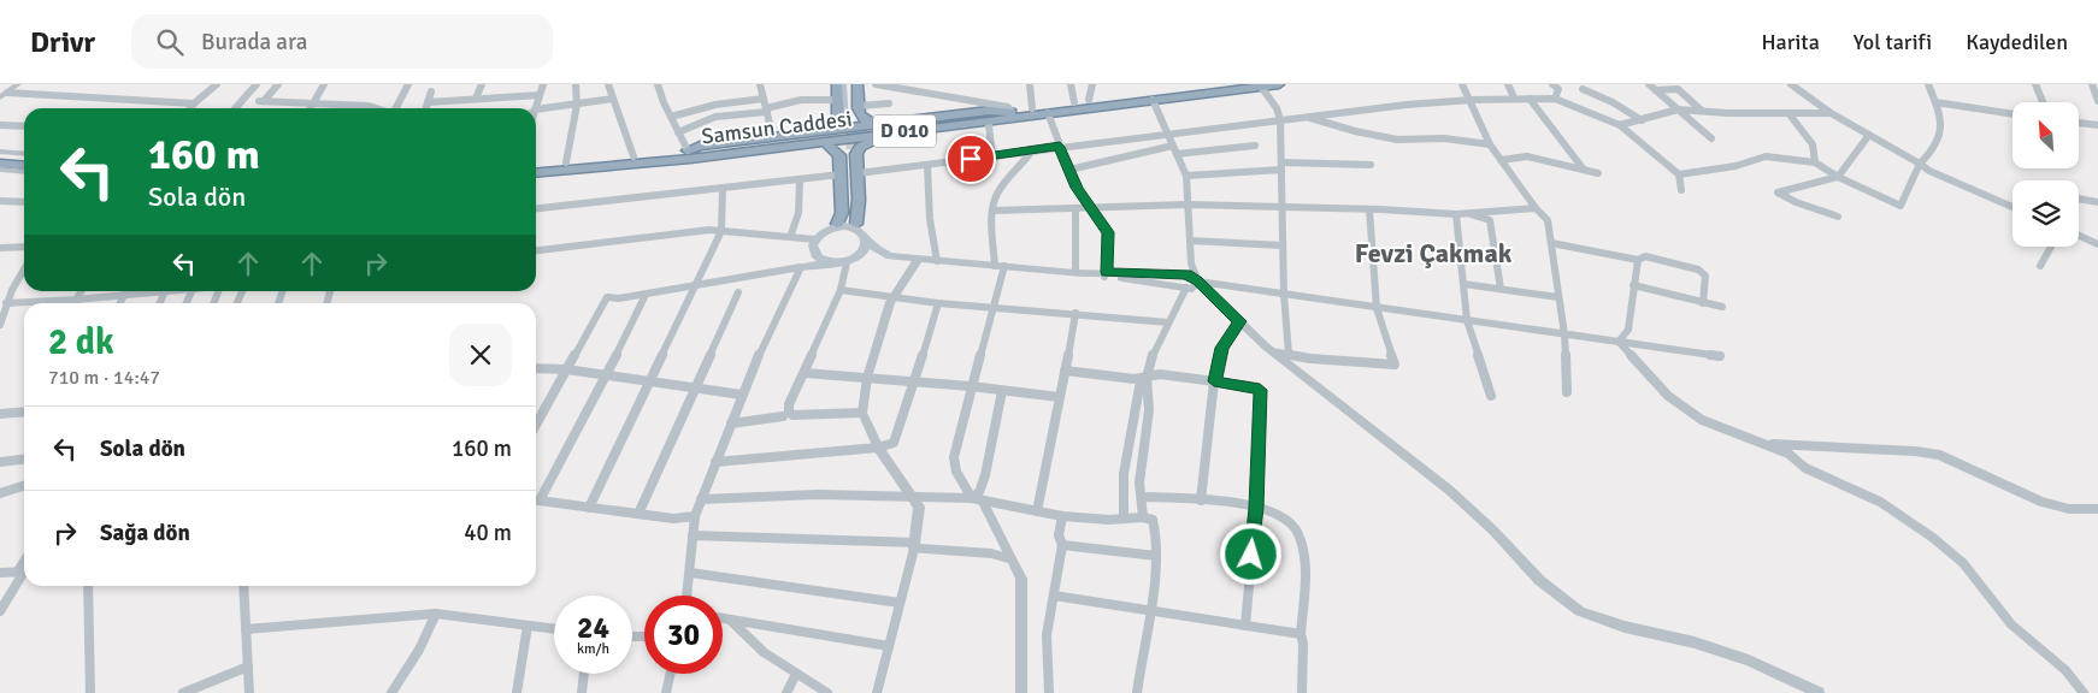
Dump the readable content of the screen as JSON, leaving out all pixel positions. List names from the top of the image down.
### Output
{
  "streets": {
    "highway": ["Samsun Caddesi", "D 010"]
  },
  "districts": ["Fevzi Çakmak"],
  "north": "top left",
  "page": {
    "header": "Drivr",
    "search": "Burada ara",
    "nav": ["Harita", "Yol tarifi", "Kaydedilen"],
    "turn": ["160 m", "Sola dön"],
    "heading": ["2 dk", "710 m · 14:47"],
    "list": [
      {
        "name": "Sola dön",
        "value": "160 m"
      },
      {
        "name": "Sağa dön",
        "value": "40 m"
      }
    ],
    "speed": "24 km/h",
    "limit": "30"
  }
}
